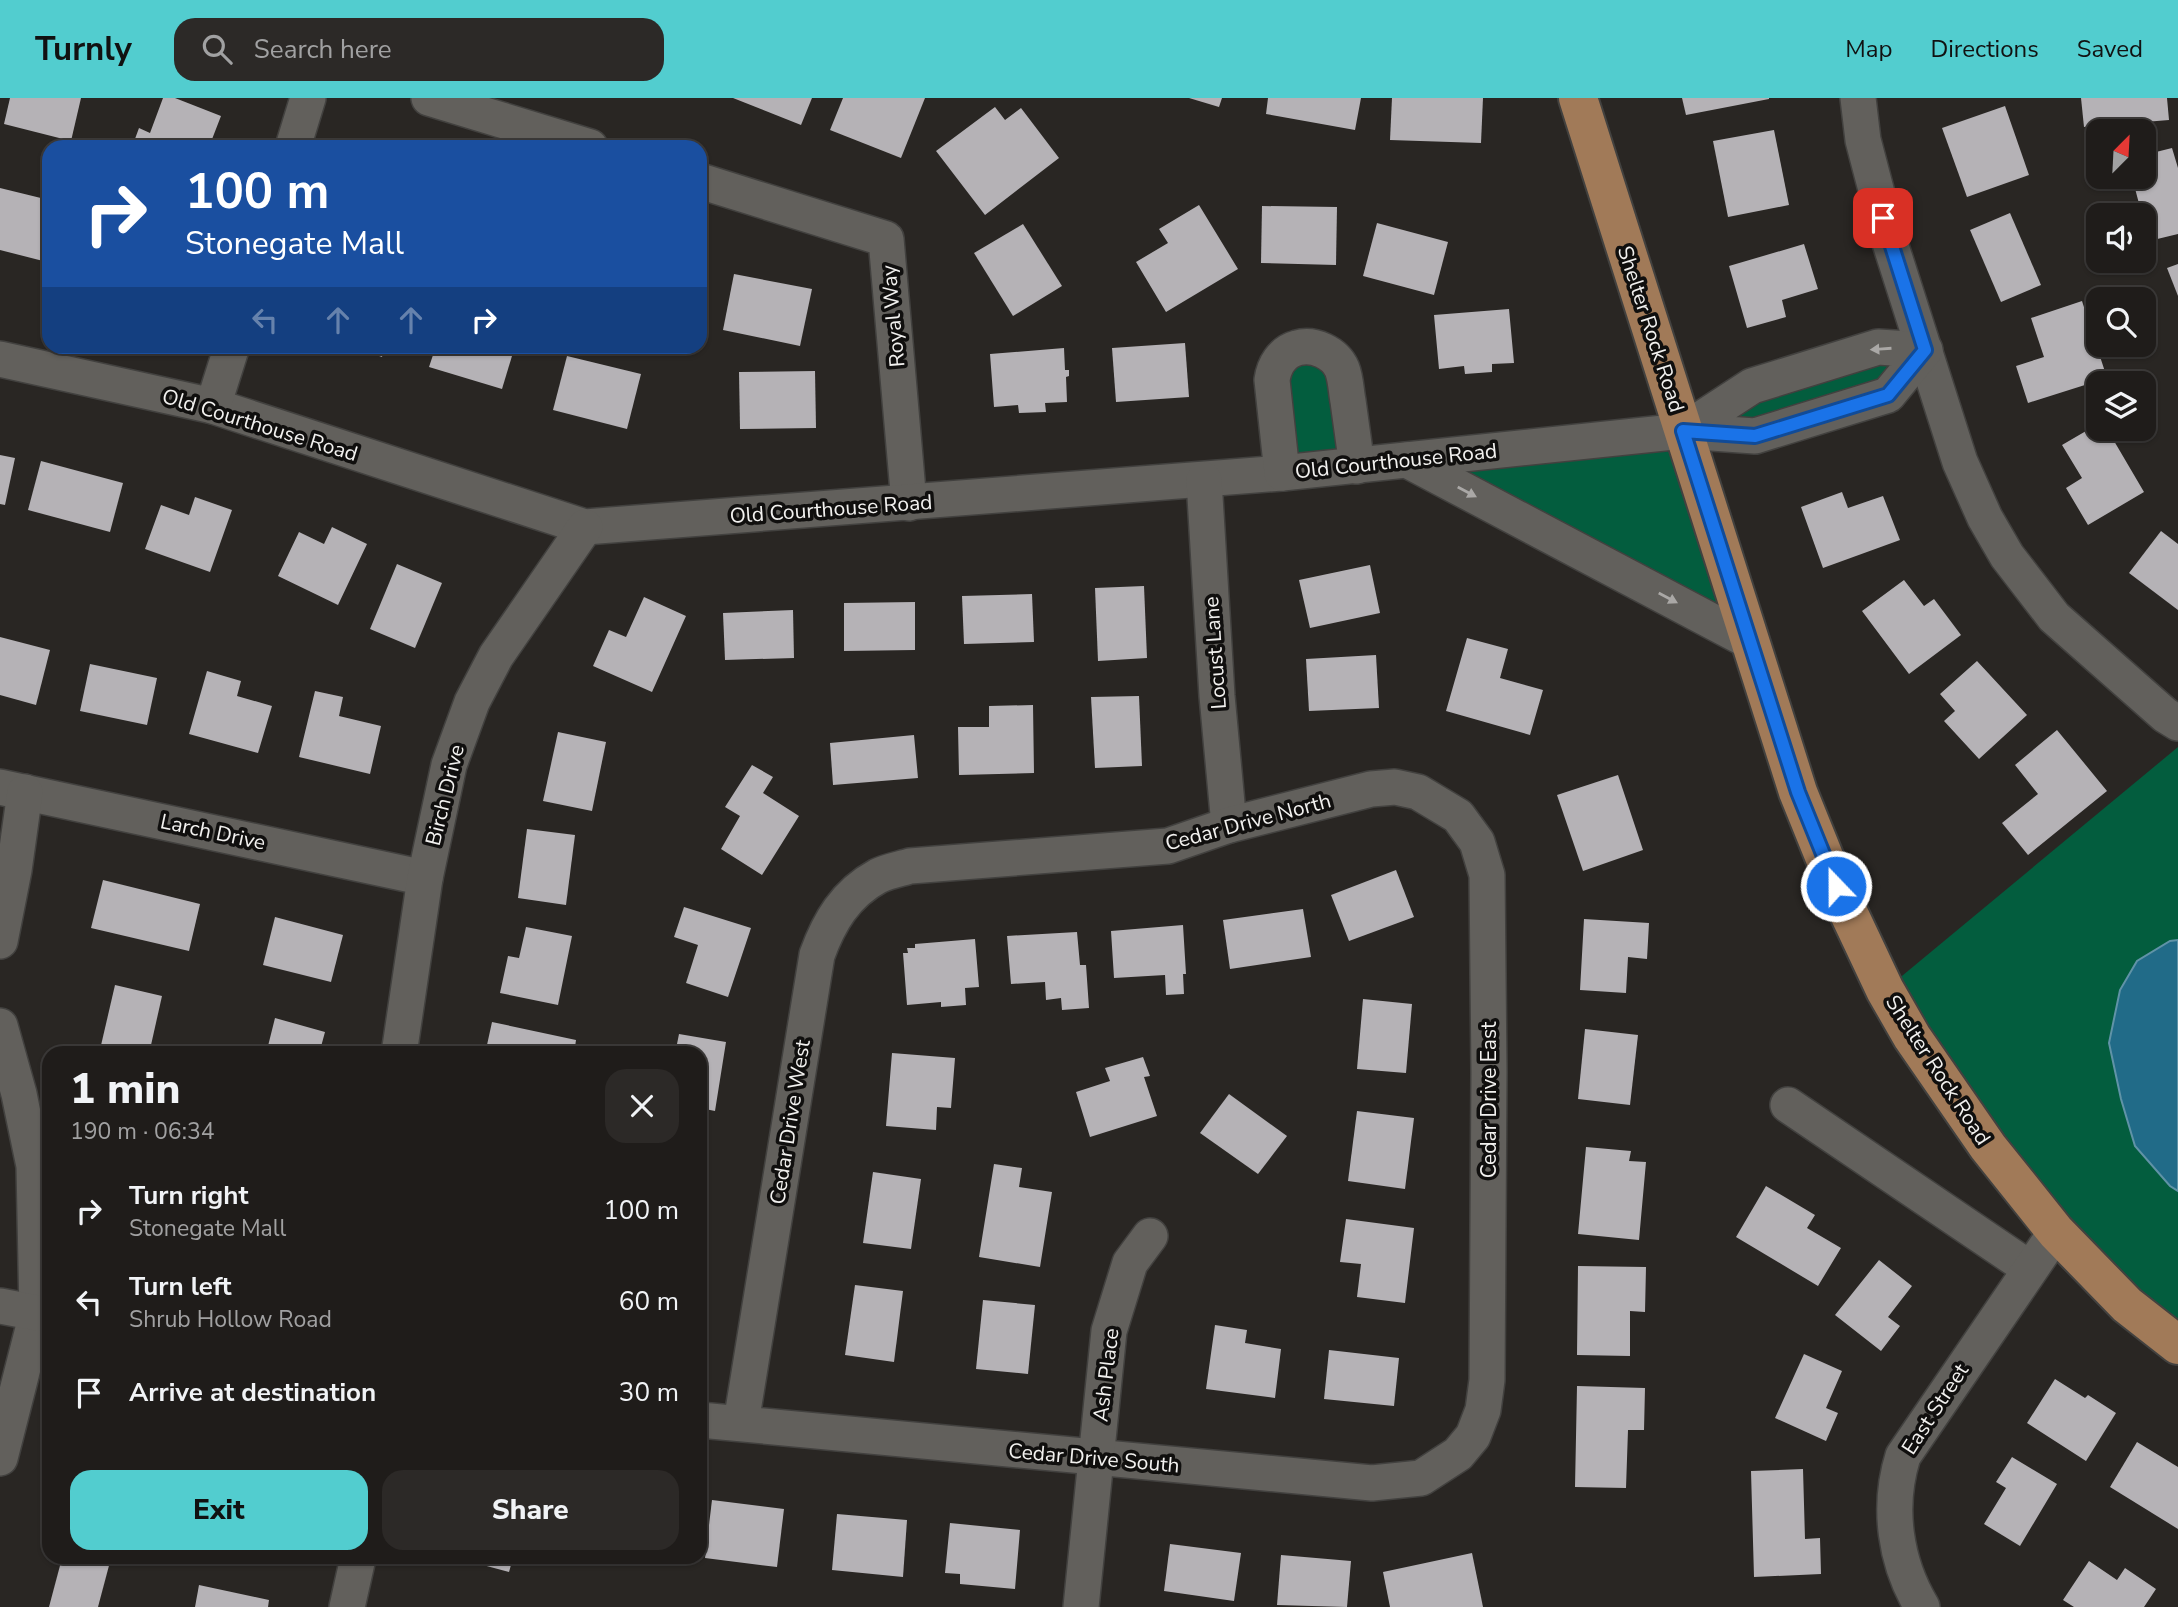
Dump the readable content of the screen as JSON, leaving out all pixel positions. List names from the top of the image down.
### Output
{
  "streets": {
    "main road": ["Shelter Rock Road"],
    "street": [
      "Royal Way",
      "Old Courthouse Road",
      "Locust Lane",
      "Birch Drive",
      "Cedar Drive North",
      "Larch Drive",
      "Cedar Drive East",
      "Cedar Drive West",
      "Ash Place",
      "East Street",
      "Cedar Drive South"
    ]
  },
  "crossings": [
    ["Royal Way", "Old Courthouse Road"],
    ["Shelter Rock Road", "Old Courthouse Road"],
    ["Shelter Rock Road", "East Street"],
    ["Old Courthouse Road", "Locust Lane"],
    ["Old Courthouse Road", "Birch Drive"],
    ["Locust Lane", "Cedar Drive North"],
    ["Birch Drive", "Larch Drive"],
    ["Cedar Drive North", "Cedar Drive East"],
    ["Cedar Drive North", "Cedar Drive West"],
    ["Cedar Drive East", "Cedar Drive South"],
    ["Cedar Drive West", "Cedar Drive South"],
    ["Ash Place", "Cedar Drive South"]
  ],
  "north": "top right",
  "page": {
    "header": "Turnly",
    "search": "Search here",
    "nav": ["Map", "Directions", "Saved"],
    "turn": ["100 m", "Stonegate Mall"],
    "heading": ["1 min", "190 m · 06:34"],
    "list": [
      {
        "name": "Turn right",
        "note": "Stonegate Mall",
        "value": "100 m"
      },
      {
        "name": "Turn left",
        "note": "Shrub Hollow Road",
        "value": "60 m"
      },
      {
        "name": "Arrive at destination",
        "value": "30 m"
      }
    ],
    "buttons": ["Exit", "Share"]
  }
}
